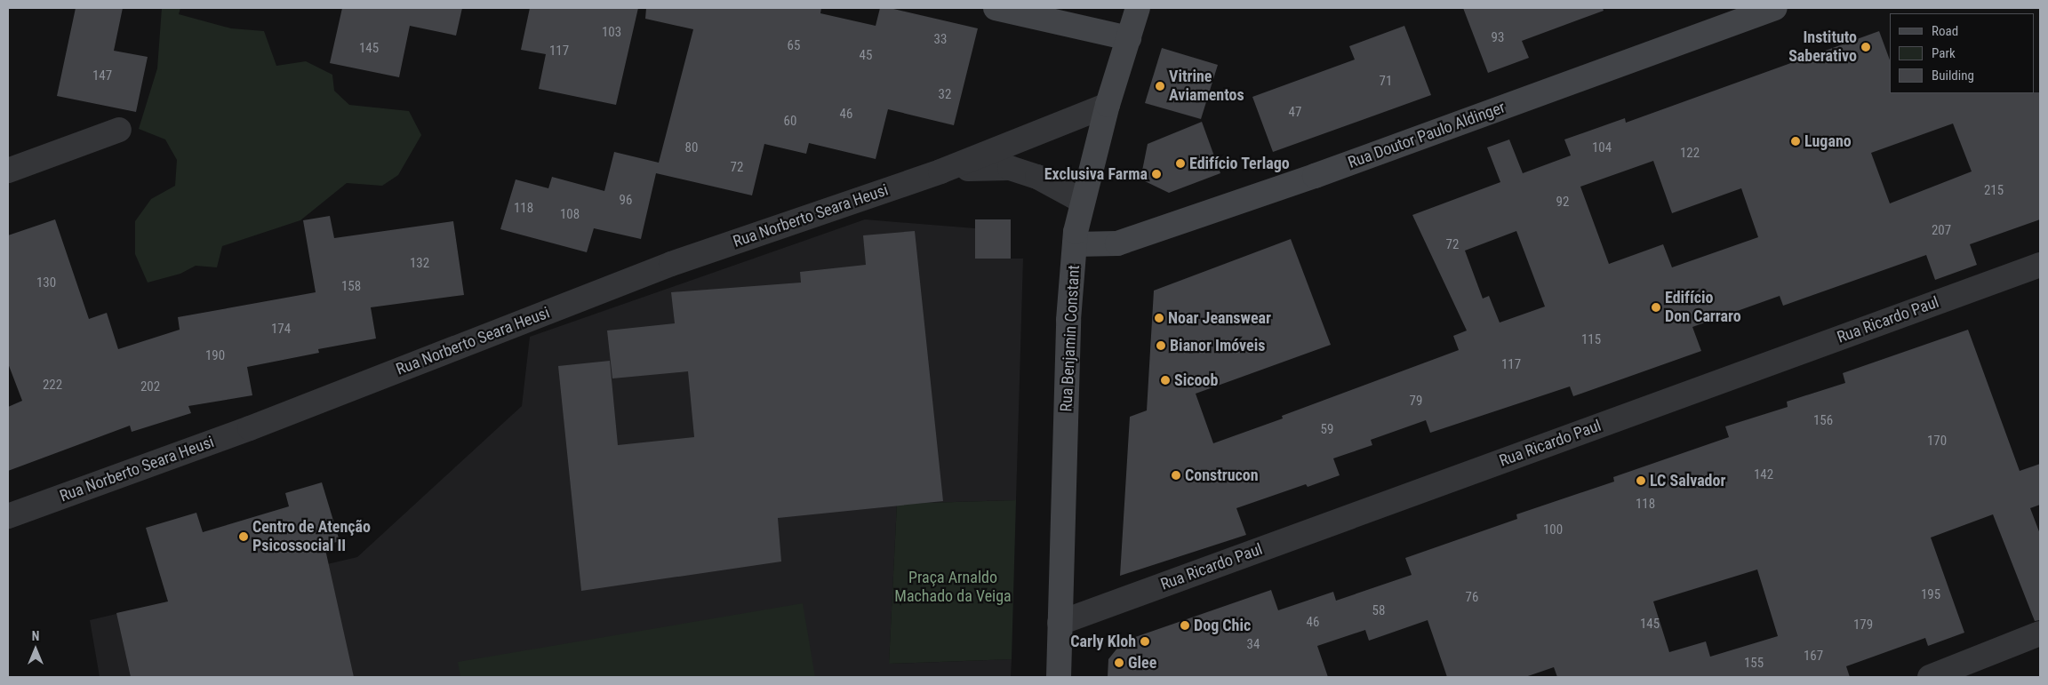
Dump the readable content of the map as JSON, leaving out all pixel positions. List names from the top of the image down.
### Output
{
  "streets": {
    "street": [
      "Rua Doutor Paulo Aldinger",
      "Rua Norberto Seara Heusi",
      "Rua Ricardo Paul",
      "Rua Benjamin Constant"
    ]
  },
  "crossings": [
    ["Rua Doutor Paulo Aldinger", "Rua Benjamin Constant"],
    ["Rua Norberto Seara Heusi", "Rua Benjamin Constant"],
    ["Rua Ricardo Paul", "Rua Benjamin Constant"]
  ],
  "parks": ["Praça Arnaldo Machado da Veiga"],
  "places": [
    "Instituto Saberativo",
    "Vitrine Aviamentos",
    "Lugano",
    "Edifício Terlago",
    "Exclusiva Farma",
    "Edifício Don Carraro",
    "Noar Jeanswear",
    "Bianor Imóveis",
    "Sicoob",
    "Construcon",
    "LC Salvador",
    "Centro de Atenção Psicossocial II",
    "Dog Chic",
    "Carly Kloh",
    "Glee"
  ],
  "house_numbers": [
    "103",
    "93",
    "33",
    "65",
    "145",
    "117",
    "45",
    "147",
    "71",
    "32",
    "47",
    "46",
    "60",
    "80",
    "104",
    "122",
    "72",
    "215",
    "96",
    "92",
    "118",
    "108",
    "207",
    "72",
    "132",
    "130",
    "158",
    "174",
    "115",
    "190",
    "117",
    "222",
    "202",
    "79",
    "156",
    "59",
    "170",
    "142",
    "118",
    "100",
    "195",
    "76",
    "58",
    "46",
    "145",
    "179",
    "34",
    "167",
    "155"
  ],
  "legend": ["Road", "Park", "Building"],
  "north": "top"
}
